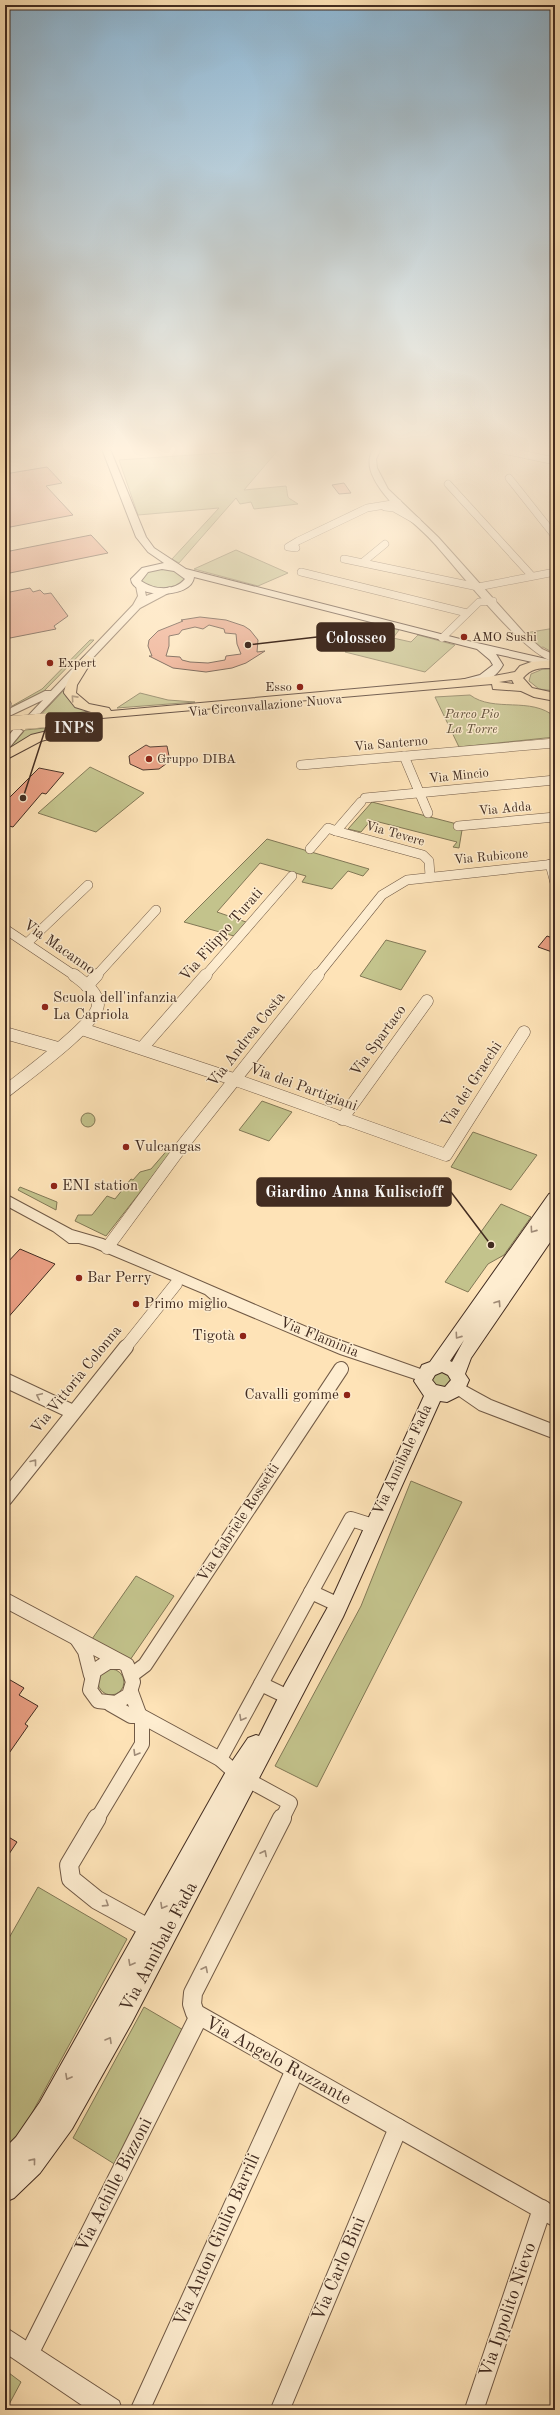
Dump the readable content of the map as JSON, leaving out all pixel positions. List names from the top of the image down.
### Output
{
  "streets": {
    "main road": ["Via Circonvallazione Nuova", "Via Annibale Fada"],
    "street": [
      "Via Santerno",
      "Via Mincio",
      "Via Adda",
      "Via Tevere",
      "Via Rubicone",
      "Via Filippo Turati",
      "Via Macanno",
      "Via Andrea Costa",
      "Via Spartaco",
      "Via dei Gracchi",
      "Via dei Partigiani",
      "Via Flaminia",
      "Via Vittoria Colonna",
      "Via Gabriele Rossetti",
      "Via Angelo Ruzzante",
      "Via Achille Bizzoni",
      "Via Anton Giulio Barrili",
      "Via Carlo Bini",
      "Via Ippolito Nievo"
    ]
  },
  "crossings": [
    ["Via Mincio", "Via Tevere"],
    ["Via Tevere", "Via Rubicone"],
    ["Via Tevere", "Via Andrea Costa"],
    ["Via Rubicone", "Via Andrea Costa"],
    ["Via Filippo Turati", "Via dei Partigiani"],
    ["Via Macanno", "Via dei Partigiani"],
    ["Via Andrea Costa", "Via dei Partigiani"],
    ["Via Andrea Costa", "Via Flaminia"],
    ["Via Spartaco", "Via dei Partigiani"],
    ["Via dei Gracchi", "Via dei Partigiani"],
    ["Via Flaminia", "Via Vittoria Colonna"],
    ["Via Annibale Fada", "Via Angelo Ruzzante"],
    ["Via Angelo Ruzzante", "Via Achille Bizzoni"],
    ["Via Angelo Ruzzante", "Via Anton Giulio Barrili"],
    ["Via Angelo Ruzzante", "Via Carlo Bini"],
    ["Via Angelo Ruzzante", "Via Ippolito Nievo"]
  ],
  "one_way": ["Via Vittoria Colonna"],
  "parks": ["Parco Pio La Torre"],
  "places": [
    "AMO Sushi",
    "Colosseo",
    "Expert",
    "Esso",
    "Gruppo DIBA",
    "INPS",
    "Scuola dell'infanzia La Capriola",
    "Vulcangas",
    "ENI station",
    "Giardino Anna Kuliscioff",
    "Bar Perry",
    "Primo miglio",
    "Tigotà",
    "Cavalli gomme"
  ]
}
